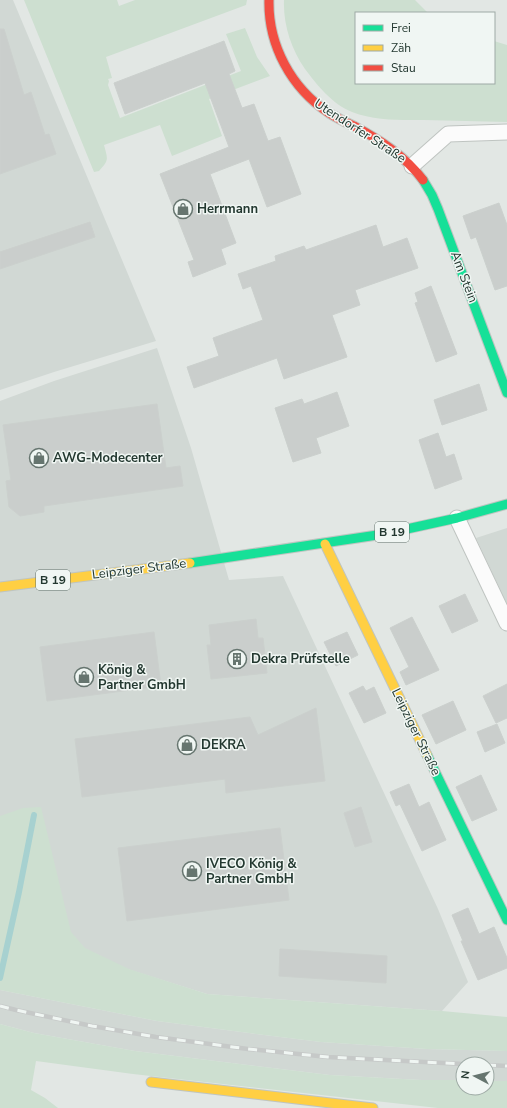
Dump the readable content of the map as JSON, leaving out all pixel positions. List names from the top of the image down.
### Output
{
  "streets": {
    "street": [
      "Utendorfer Straße",
      "Am Stein",
      "B 19",
      "Leipziger Straße"
    ]
  },
  "crossings": [
    ["Utendorfer Straße", "Am Stein"]
  ],
  "places": {
    "shop": [
      "Herrmann",
      "AWG-Modecenter",
      "König & Partner GmbH",
      "DEKRA",
      "IVECO König & Partner GmbH"
    ],
    "building": ["Dekra Prüfstelle"]
  },
  "legend": ["Frei", "Zäh", "Stau"],
  "north": "left"
}
